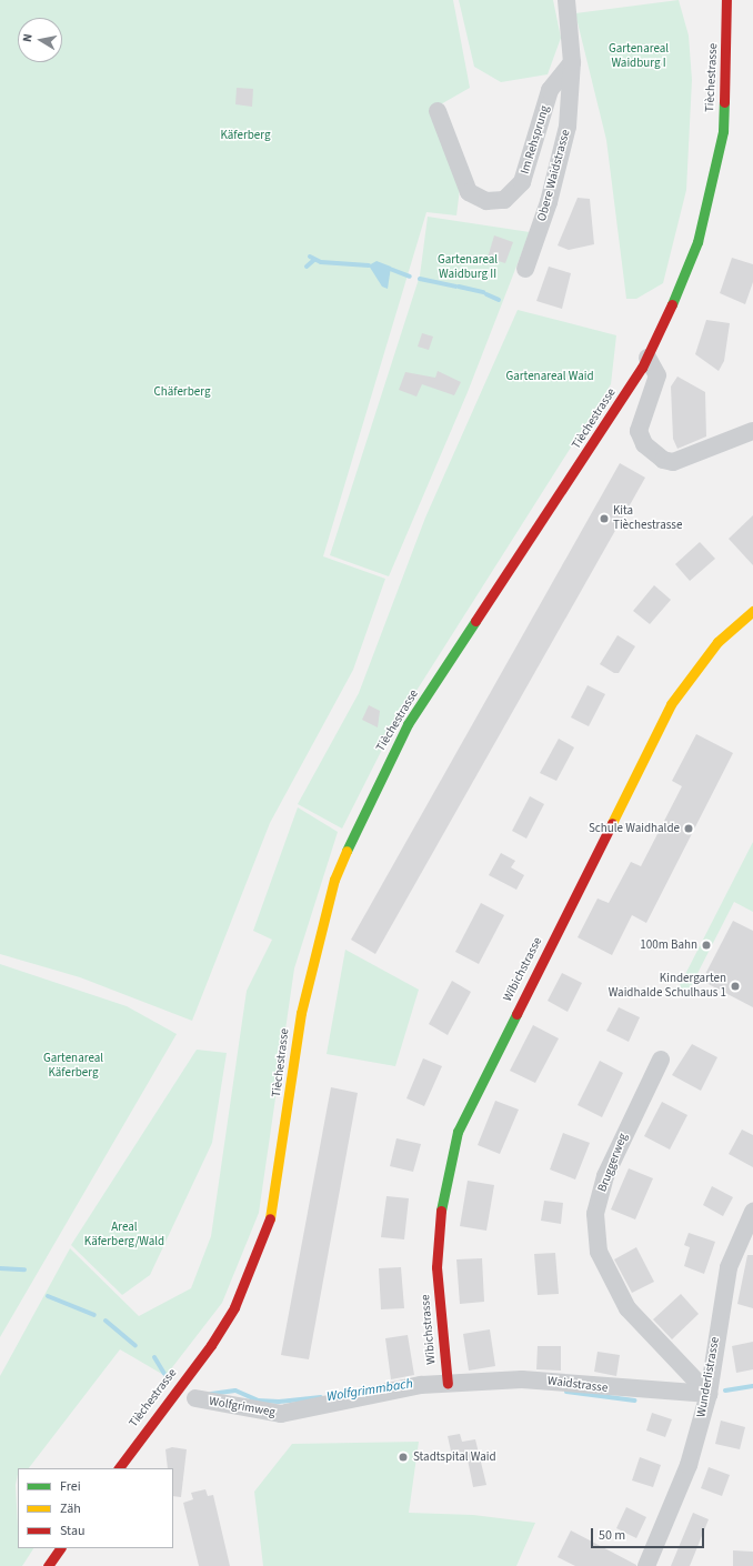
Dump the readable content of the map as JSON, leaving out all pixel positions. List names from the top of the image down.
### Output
{
  "streets": {
    "street": [
      "Tièchestrasse",
      "Im Rehsprung",
      "Obere Waidstrasse",
      "Wibichstrasse",
      "Bruggerweg",
      "Wunderlistrasse",
      "Waidstrasse",
      "Wolfgrimweg"
    ]
  },
  "crossings": [
    ["Im Rehsprung", "Obere Waidstrasse"],
    ["Wibichstrasse", "Waidstrasse"],
    ["Wibichstrasse", "Wolfgrimweg"],
    ["Bruggerweg", "Wunderlistrasse"],
    ["Bruggerweg", "Waidstrasse"],
    ["Wunderlistrasse", "Waidstrasse"],
    ["Waidstrasse", "Wolfgrimweg"]
  ],
  "water": ["Wolfgrimmbach"],
  "parks": [
    "Gartenareal Waidburg I",
    "Käferberg",
    "Gartenareal Waidburg II",
    "Gartenareal Waid",
    "Chäferberg",
    "Gartenareal Käferberg",
    "Areal Käferberg/Wald"
  ],
  "places": [
    "Kita Tièchestrasse",
    "Schule Waidhalde",
    "100m Bahn",
    "Kindergarten Waidhalde Schulhaus 1",
    "Stadtspital Waid"
  ],
  "legend": ["Frei", "Zäh", "Stau"],
  "scale_bar": "50 m",
  "north": "left"
}
